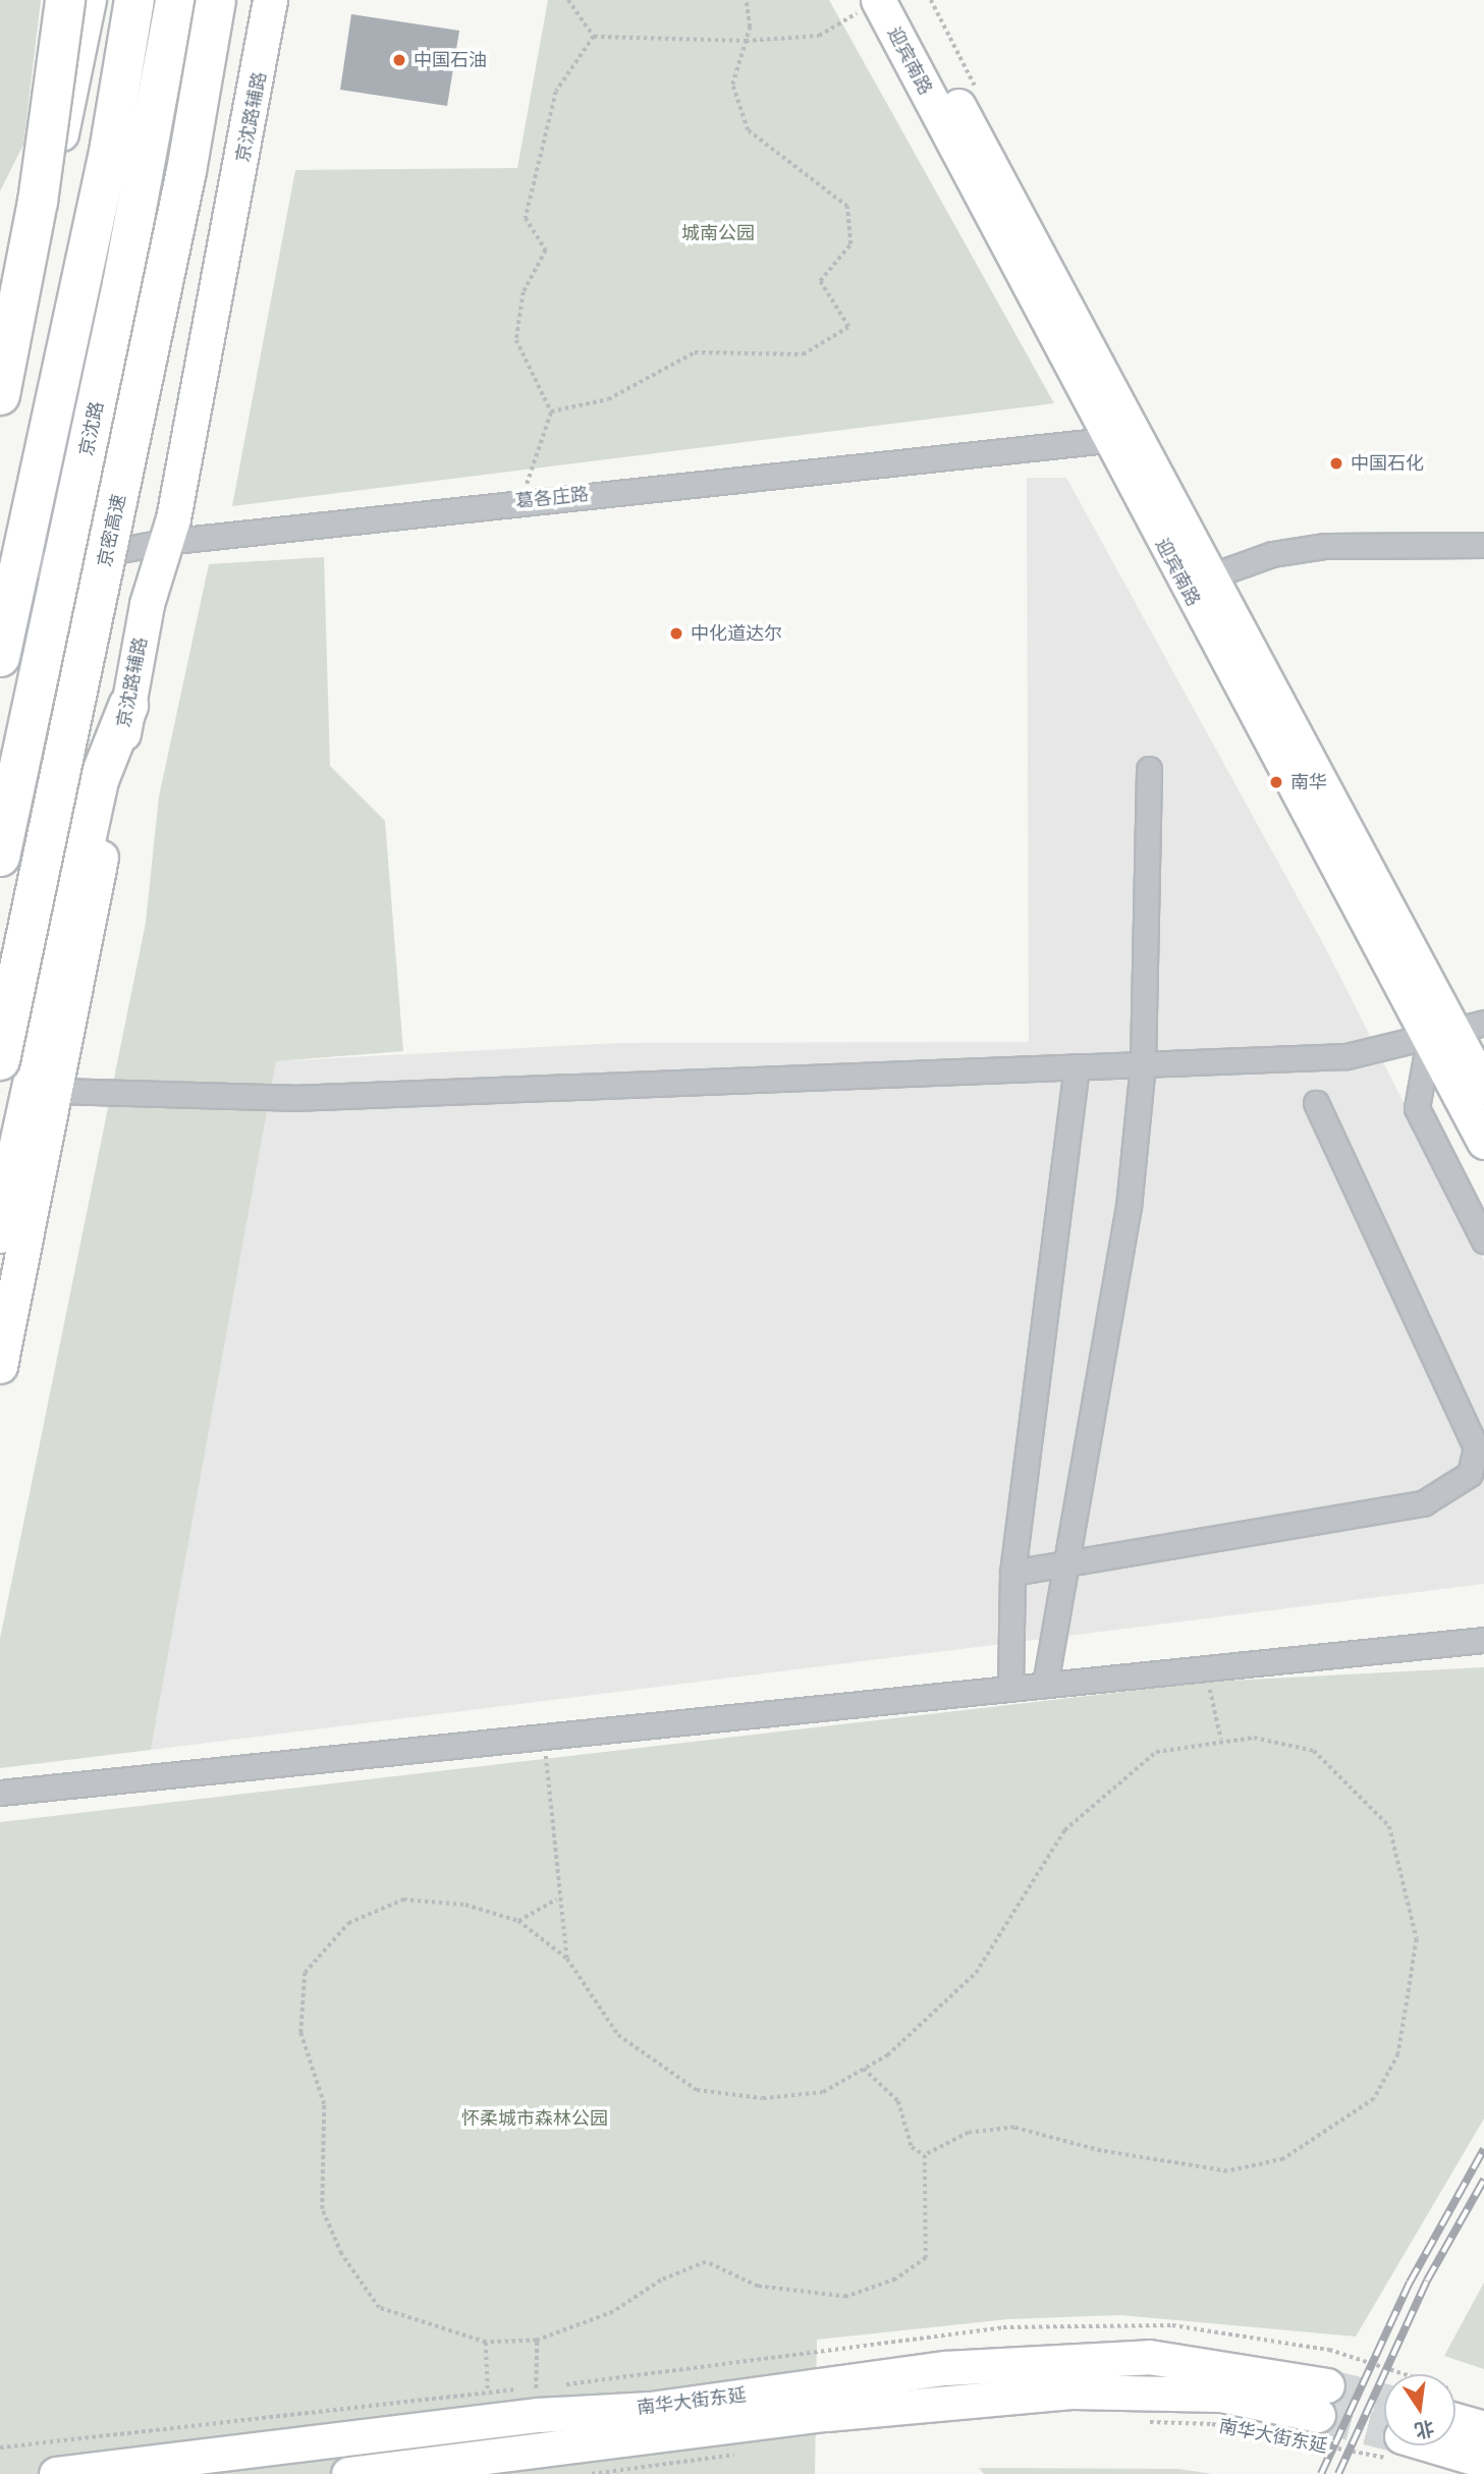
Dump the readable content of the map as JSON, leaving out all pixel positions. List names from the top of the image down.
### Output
{
  "streets": {
    "highway": ["京沈路", "京密高速"],
    "main road": ["迎宾南路", "京沈路辅路", "南华大街东延"],
    "street": ["葛各庄路"]
  },
  "crossings": [
    ["迎宾南路", "葛各庄路"],
    ["京沈路辅路", "葛各庄路"],
    ["京沈路", "葛各庄路"]
  ],
  "parks": ["城南公园", "怀柔城市森林公园"],
  "places": [
    "中国石油",
    "中国石化",
    "中化道达尔",
    "南华"
  ],
  "north": "bottom"
}
